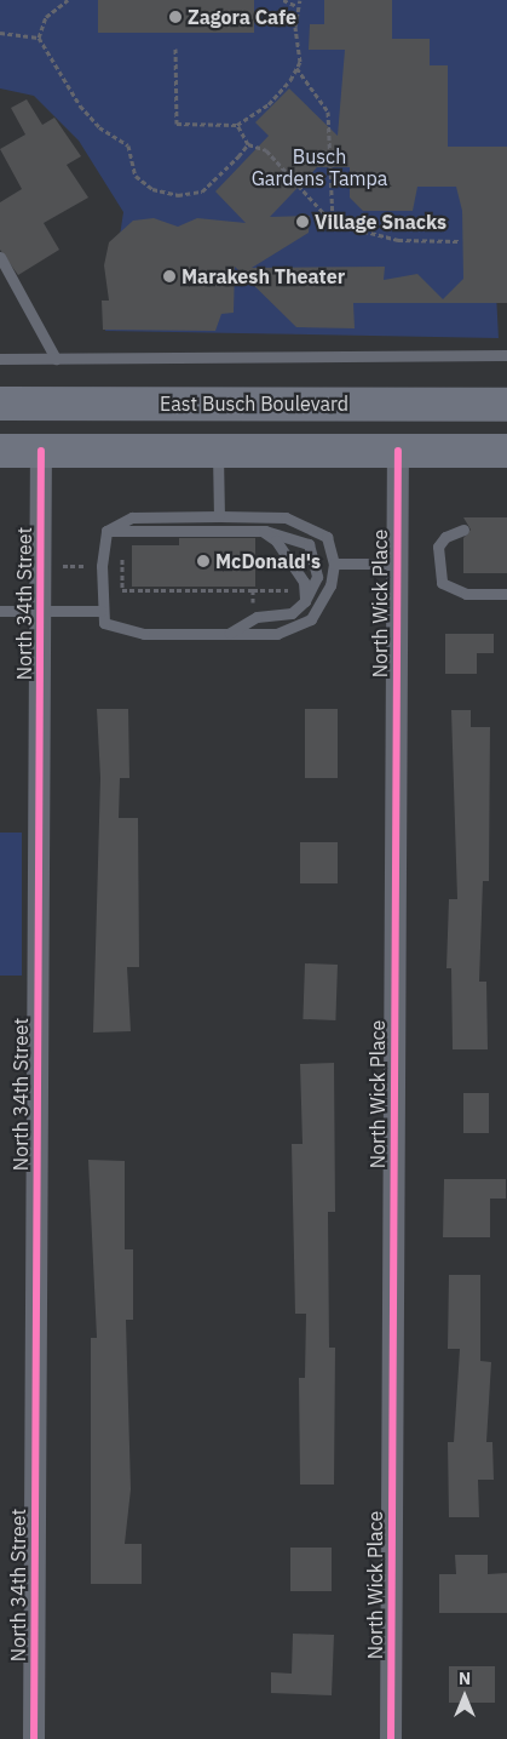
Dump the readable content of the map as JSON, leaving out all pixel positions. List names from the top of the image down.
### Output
{
  "streets": {
    "main road": ["East Busch Boulevard"],
    "street": ["North 34th Street", "North Wick Place"]
  },
  "parks": ["Busch Gardens Tampa"],
  "places": [
    "Zagora Cafe",
    "Village Snacks",
    "Marakesh Theater",
    "McDonald's"
  ],
  "north": "top"
}
